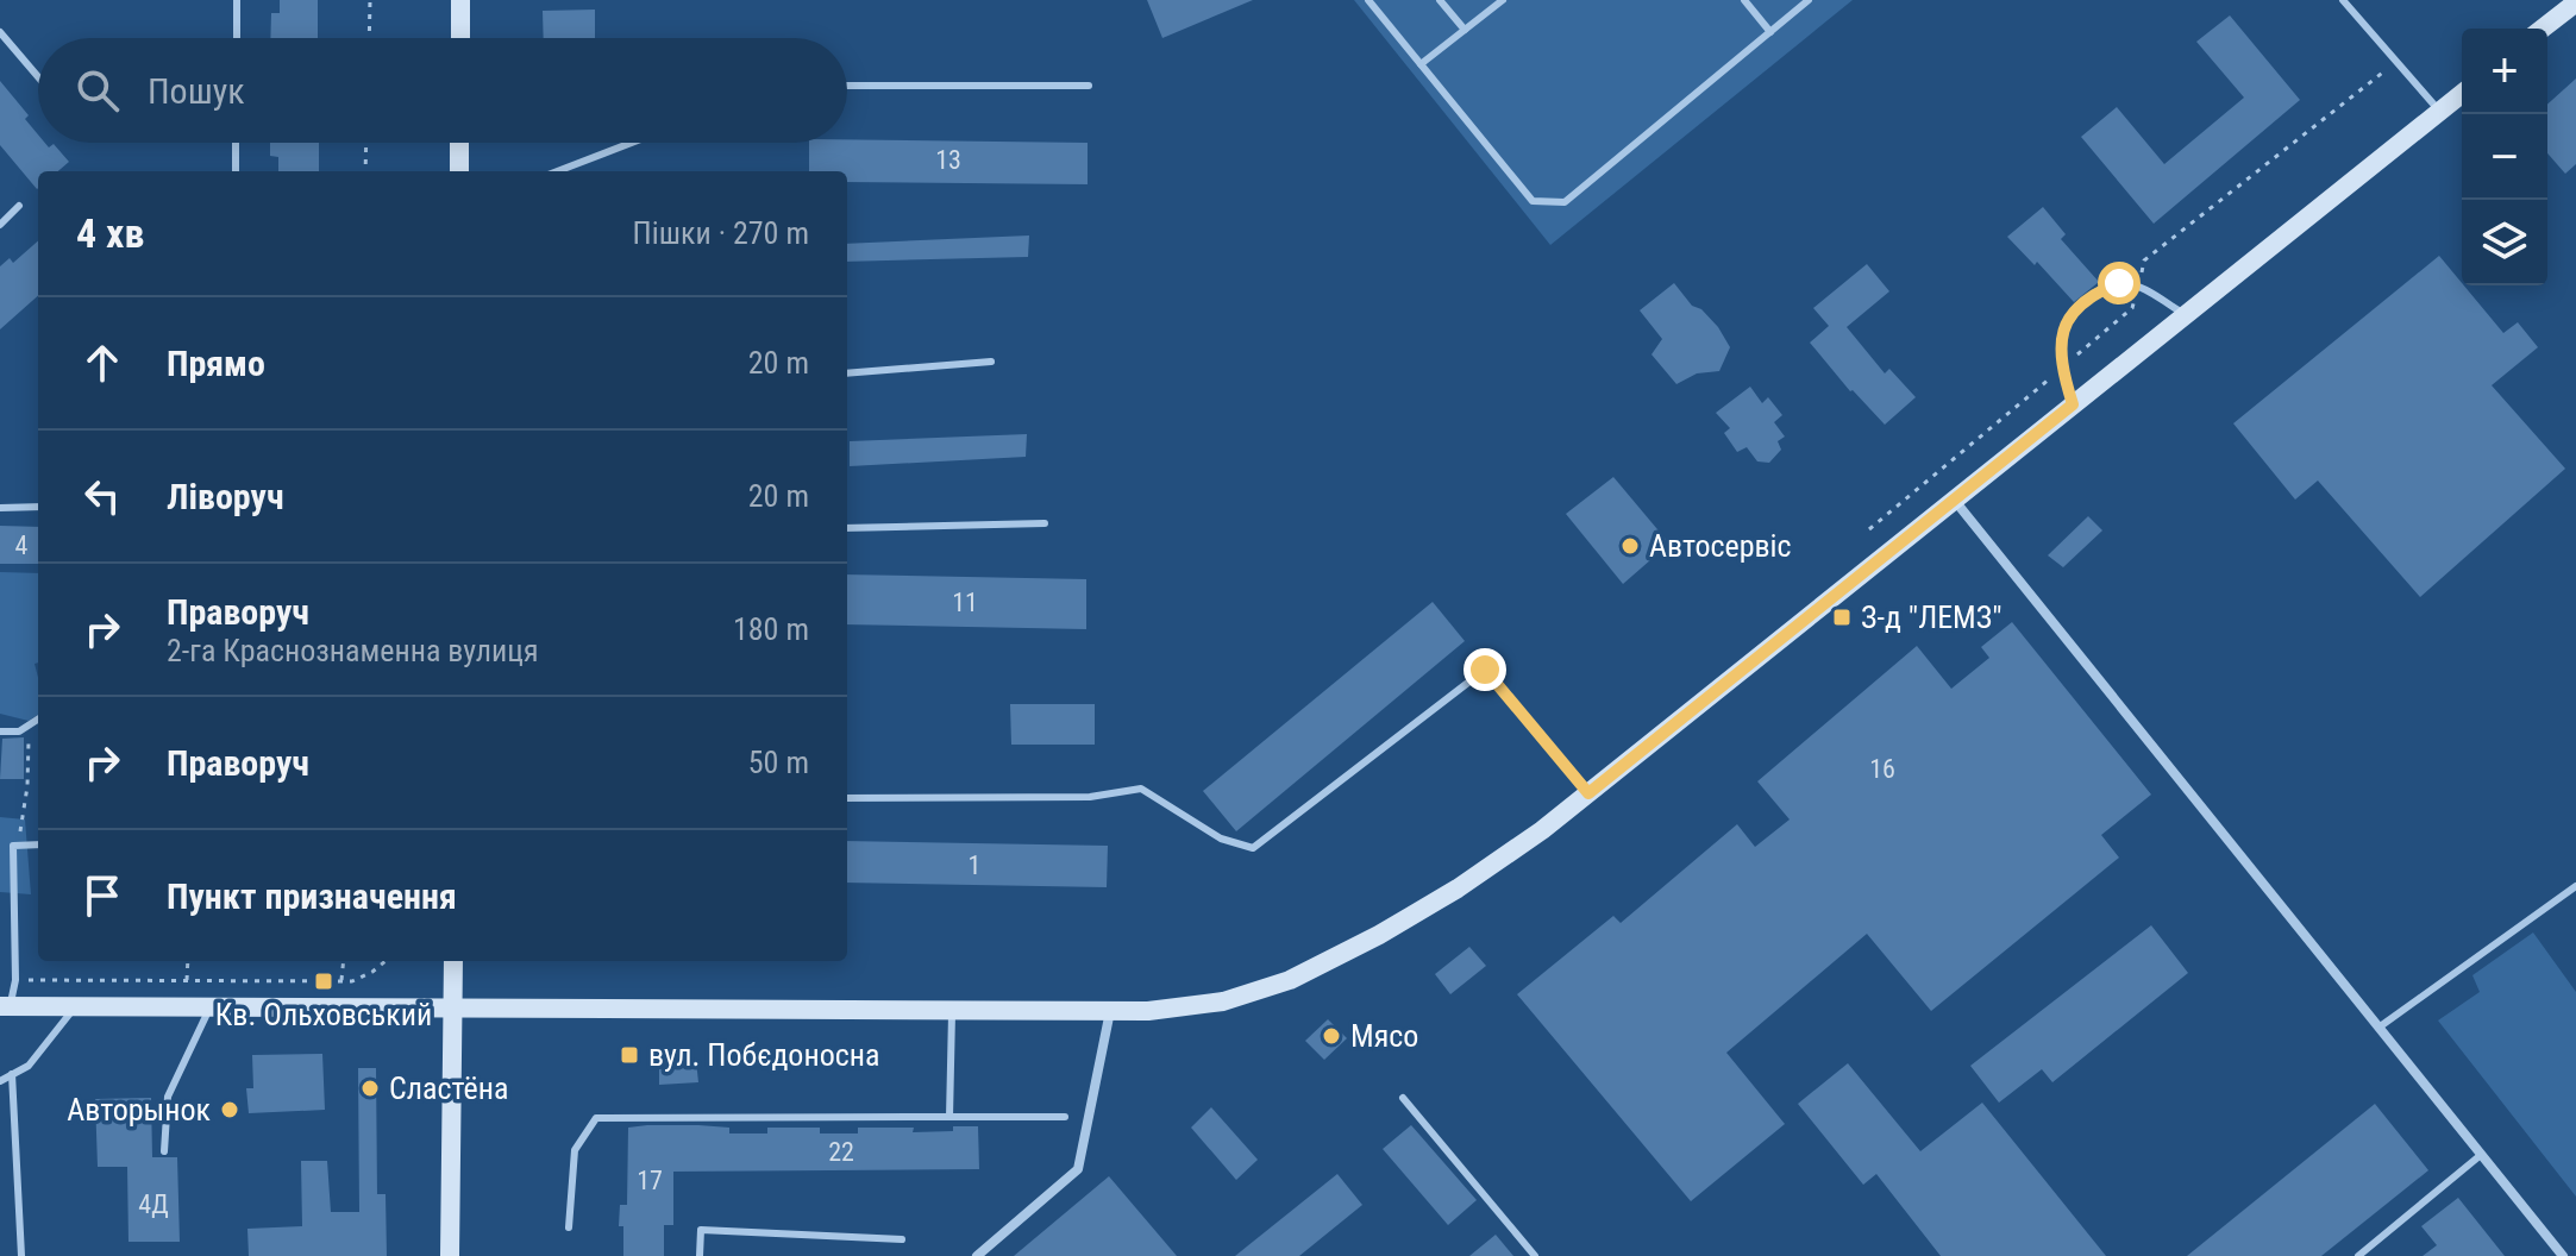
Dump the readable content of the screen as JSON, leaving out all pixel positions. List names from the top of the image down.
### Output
{
  "places": {
    "other": [
      "Автосервіс",
      "Мясо",
      "Сластёна",
      "Авторынок"
    ],
    "transit": ["З-д \"ЛЕМЗ\"", "Кв. Ольховський", "вул. Побєдоносна"]
  },
  "house_numbers": [
    "13",
    "4",
    "11",
    "16",
    "1",
    "22",
    "17",
    "4Д"
  ],
  "page": {
    "map_buttons": ["+", "−"],
    "search": "Пошук",
    "heading": ["4 хв", "Пішки · 270 m"],
    "list": [
      ["Прямо", "20 m"],
      ["Ліворуч", "20 m"],
      ["Праворуч", "2-га Краснознаменна вулиця", "180 m"],
      ["Праворуч", "50 m"],
      "Пункт призначення"
    ]
  }
}
